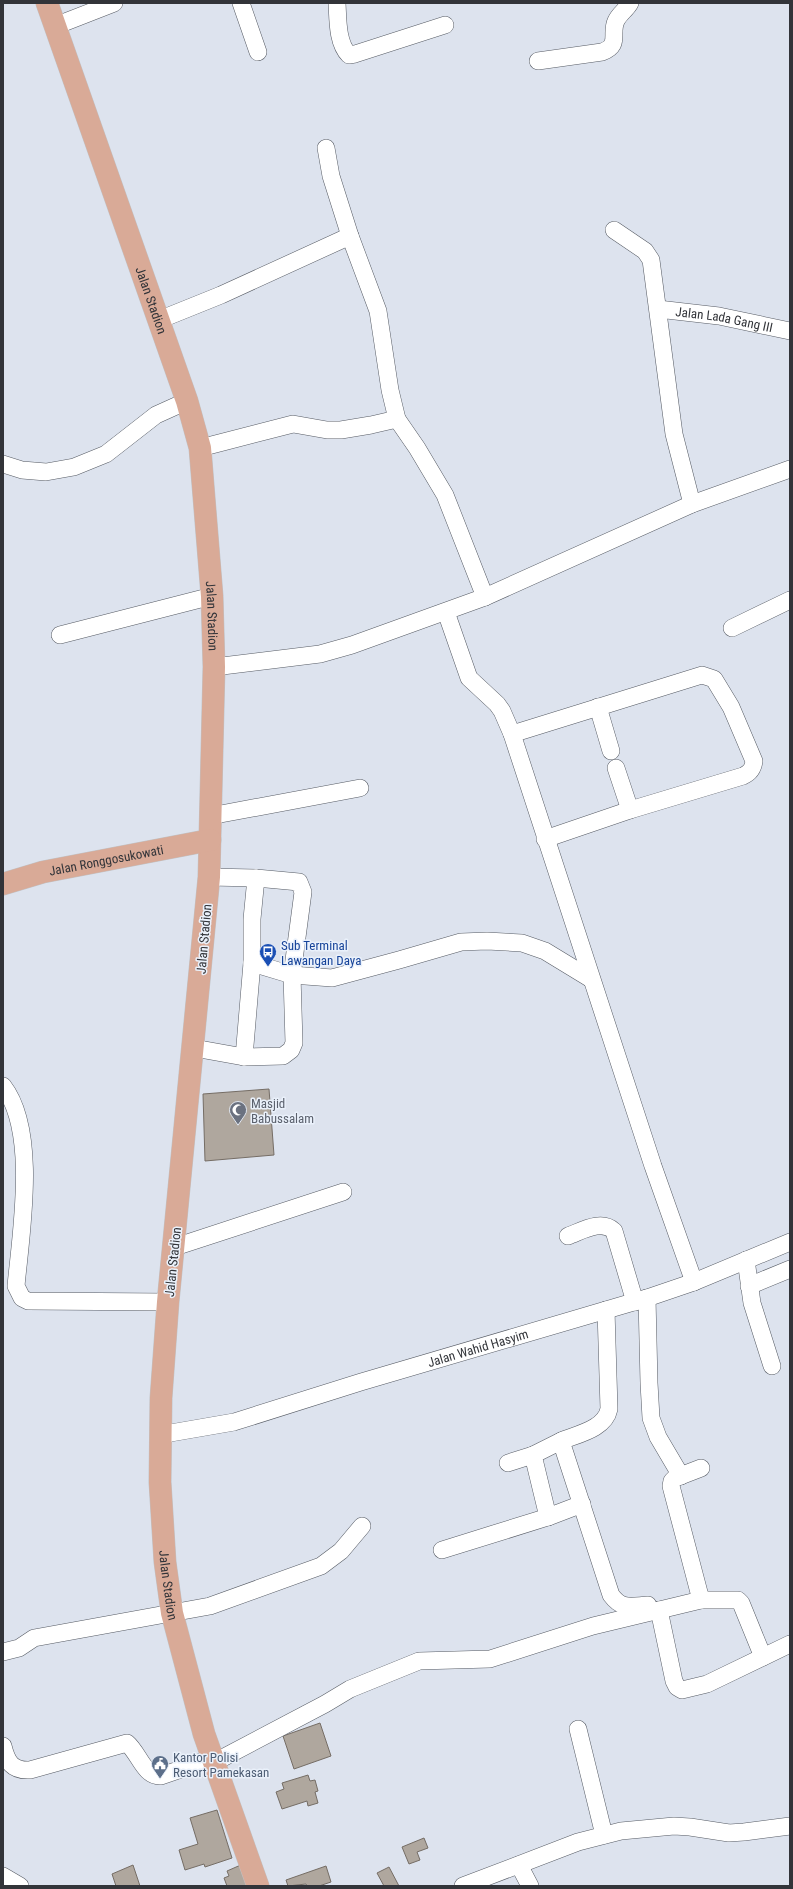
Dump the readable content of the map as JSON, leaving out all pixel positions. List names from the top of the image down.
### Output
{
  "streets": {
    "main road": ["Jalan Stadion", "Jalan Ronggosukowati"],
    "street": ["Jalan Lada Gang III", "Jalan Wahid Hasyim"]
  },
  "crossings": [
    ["Jalan Stadion", "Jalan Ronggosukowati"],
    ["Jalan Stadion", "Jalan Wahid Hasyim"]
  ],
  "places": {
    "bus stop": ["Sub Terminal Lawangan Daya"],
    "mosque": ["Masjid Babussalam"],
    "public building": ["Kantor Polisi Resort Pamekasan"]
  }
}
